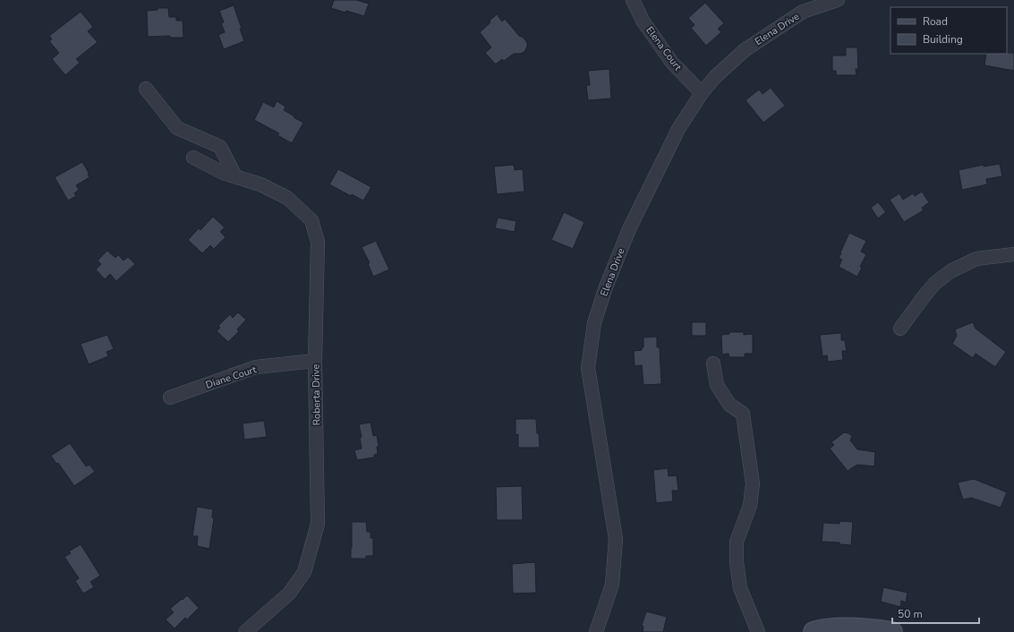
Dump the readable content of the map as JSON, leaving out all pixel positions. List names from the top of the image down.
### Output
{
  "streets": {
    "street": [
      "Elena Drive",
      "Elena Court",
      "Diane Court",
      "Roberta Drive"
    ]
  },
  "crossings": [
    ["Elena Drive", "Elena Court"],
    ["Diane Court", "Roberta Drive"]
  ],
  "legend": ["Road", "Building"],
  "scale_bar": "50 m"
}
